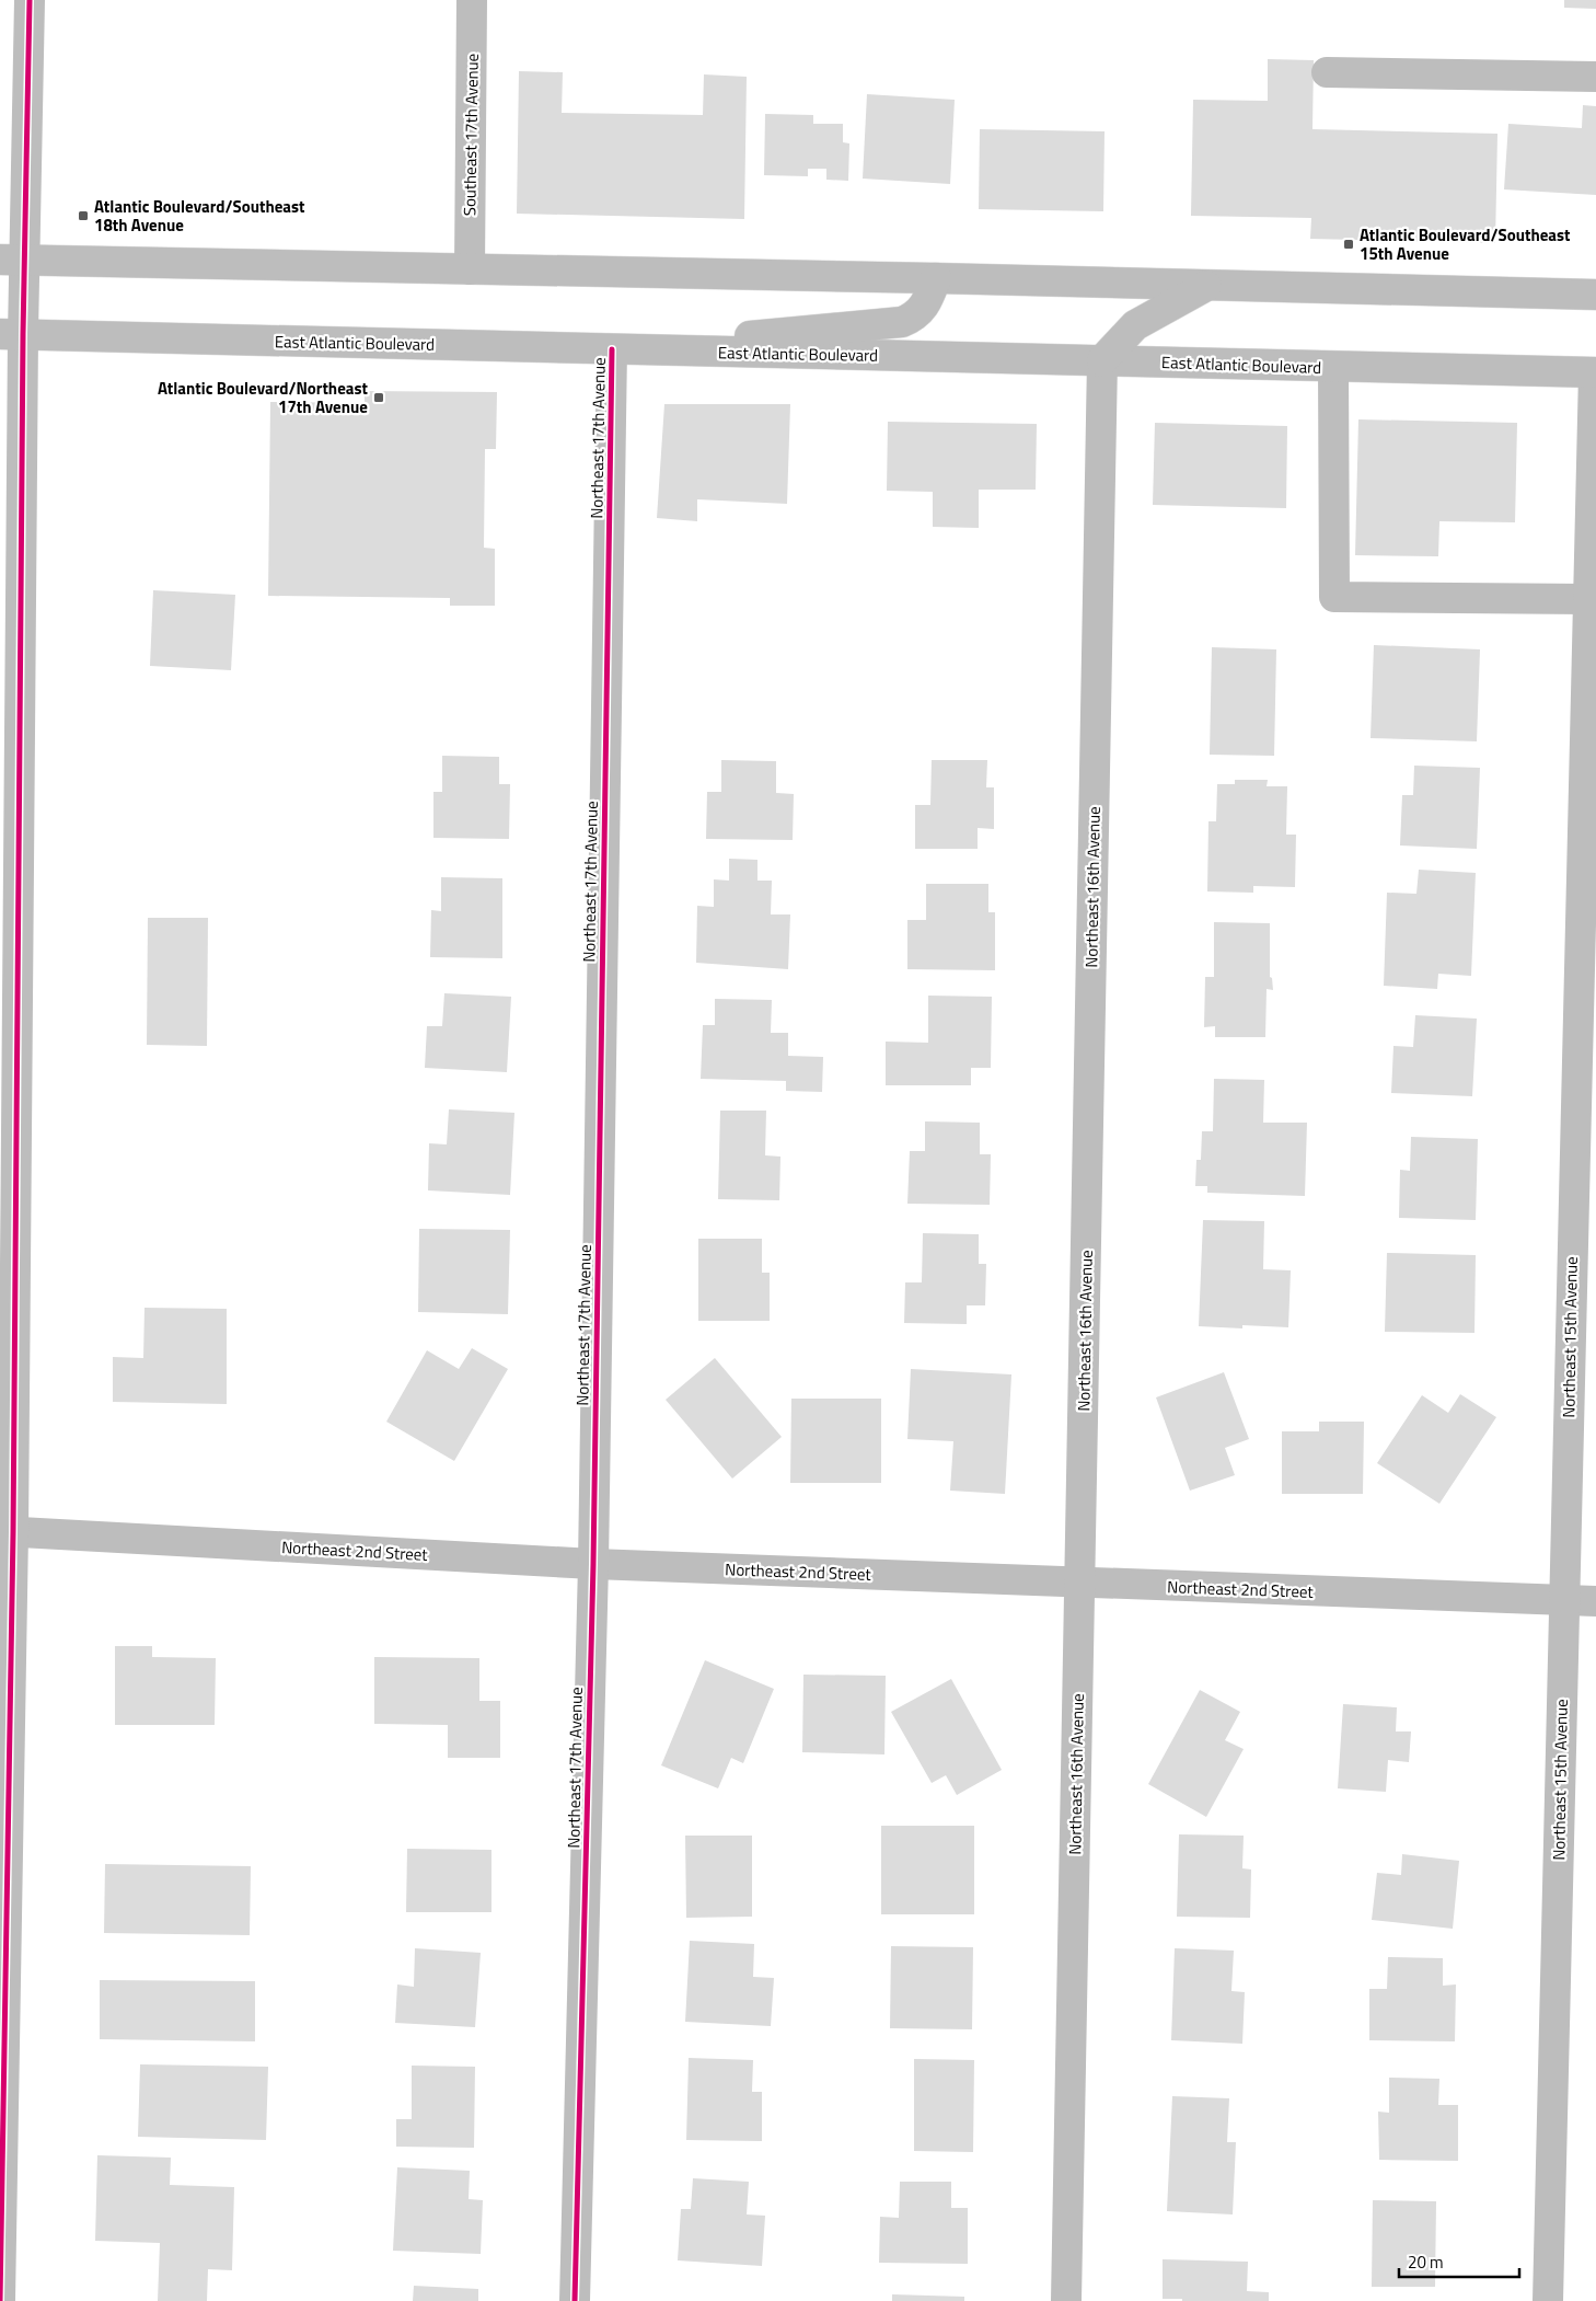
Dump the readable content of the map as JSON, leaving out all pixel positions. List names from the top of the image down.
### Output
{
  "streets": {
    "street": [
      "Southeast 17th Avenue",
      "East Atlantic Boulevard",
      "Northeast 17th Avenue",
      "Northeast 16th Avenue",
      "Northeast 15th Avenue",
      "Northeast 2nd Street"
    ]
  },
  "crossings": [
    ["East Atlantic Boulevard", "Northeast 17th Avenue"],
    ["East Atlantic Boulevard", "Northeast 16th Avenue"],
    ["East Atlantic Boulevard", "Northeast 15th Avenue"],
    ["Northeast 17th Avenue", "Northeast 2nd Street"],
    ["Northeast 16th Avenue", "Northeast 2nd Street"],
    ["Northeast 15th Avenue", "Northeast 2nd Street"]
  ],
  "places": {
    "transit": ["Atlantic Boulevard/Southeast 18th Avenue", "Atlantic Boulevard/Southeast 15th Avenue", "Atlantic Boulevard/Northeast 17th Avenue"]
  },
  "scale_bar": "20 m"
}
